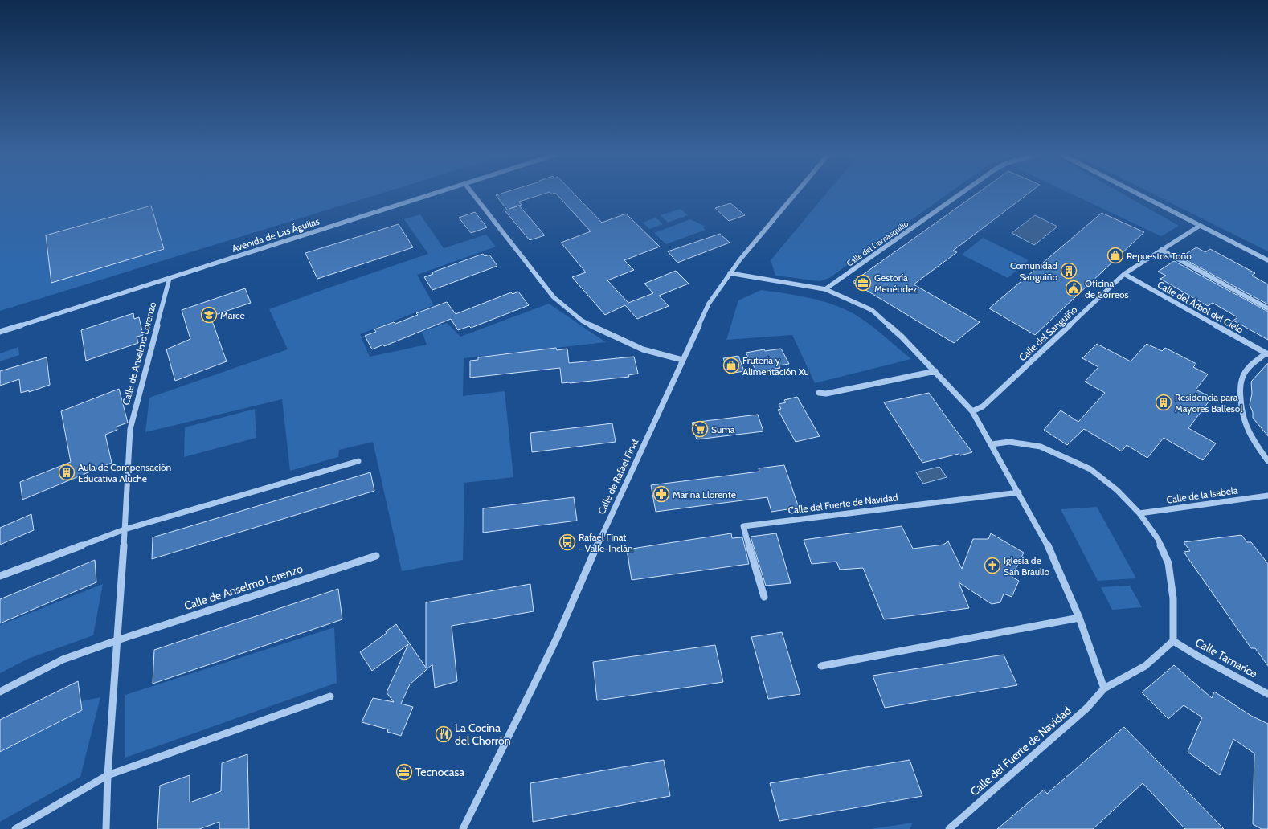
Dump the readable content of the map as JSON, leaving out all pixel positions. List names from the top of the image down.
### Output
{
  "streets": {
    "street": [
      "Avenida de Las Águilas",
      "Calle del Damasquillo",
      "Calle del Árbol del Cielo",
      "Calle del Sanguiño",
      "Calle de Anselmo Lorenzo",
      "Calle de Rafael Finat",
      "Calle de la Isabela",
      "Calle del Fuerte de Navidad",
      "Calle Tamarice"
    ]
  },
  "crossings": [
    ["Avenida de Las Águilas", "Calle de Anselmo Lorenzo"],
    ["Calle del Árbol del Cielo", "Calle del Sanguiño"],
    ["Calle del Fuerte de Navidad", "Calle Tamarice"]
  ],
  "places": {
    "shop": ["Repuestos Toño", "Frutería y Alimentación Xu"],
    "building": ["Comunidad Sanguiño", "Residencia para Mayores Ballesol", "Aula de Compensación Educativa Aluche"],
    "office": ["Gestoría Menéndez", "Tecnocasa"],
    "public building": ["Oficina de Correos"],
    "school or university": ["Marce"],
    "supermarket": ["Suma"],
    "pharmacy": ["Marina Llorente"],
    "bus stop": ["Rafael Finat - Valle-Inclán"],
    "church": ["Iglesia de San Braulio"],
    "restaurant": ["La Cocina del Chorrón"]
  }
}
